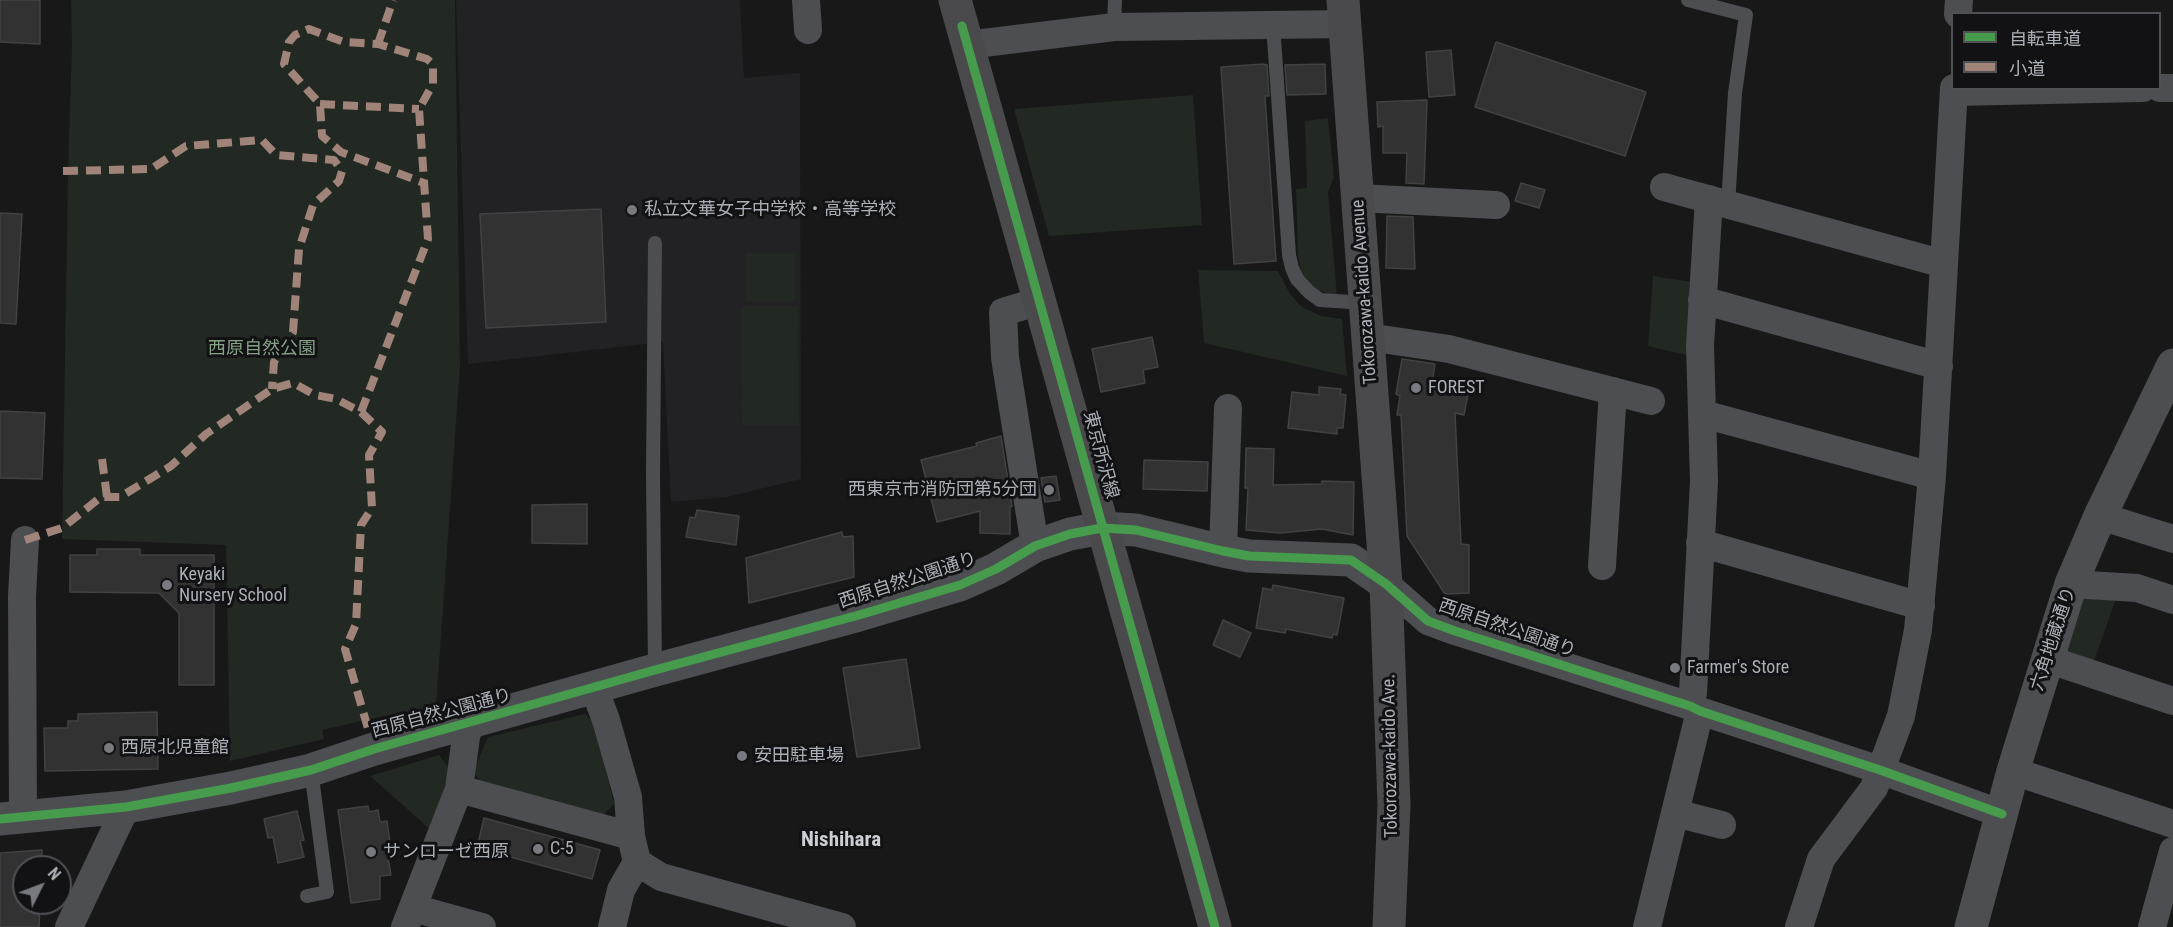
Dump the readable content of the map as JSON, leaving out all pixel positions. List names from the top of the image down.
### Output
{
  "streets": {
    "main road": ["Tokorozawa-kaido Avenue", "東京所沢線", "Tokorozawa-kaido Ave."],
    "street": ["西原自然公園通り", "六角地蔵通り"]
  },
  "crossings": [
    ["Tokorozawa-kaido Avenue", "西原自然公園通り"],
    ["Tokorozawa-kaido Avenue", "Tokorozawa-kaido Ave."],
    ["東京所沢線", "西原自然公園通り"],
    ["西原自然公園通り", "六角地蔵通り"],
    ["西原自然公園通り", "Tokorozawa-kaido Ave."]
  ],
  "districts": ["Nishihara"],
  "parks": ["西原自然公園"],
  "places": [
    "私立文華女子中学校・高等学校",
    "FOREST",
    "西東京市消防団第5分団",
    "Keyaki Nursery School",
    "Farmer's Store",
    "西原北児童館",
    "安田駐車場",
    "C-5",
    "サンローゼ西原"
  ],
  "legend": ["自転車道", "小道"],
  "north": "top right"
}
